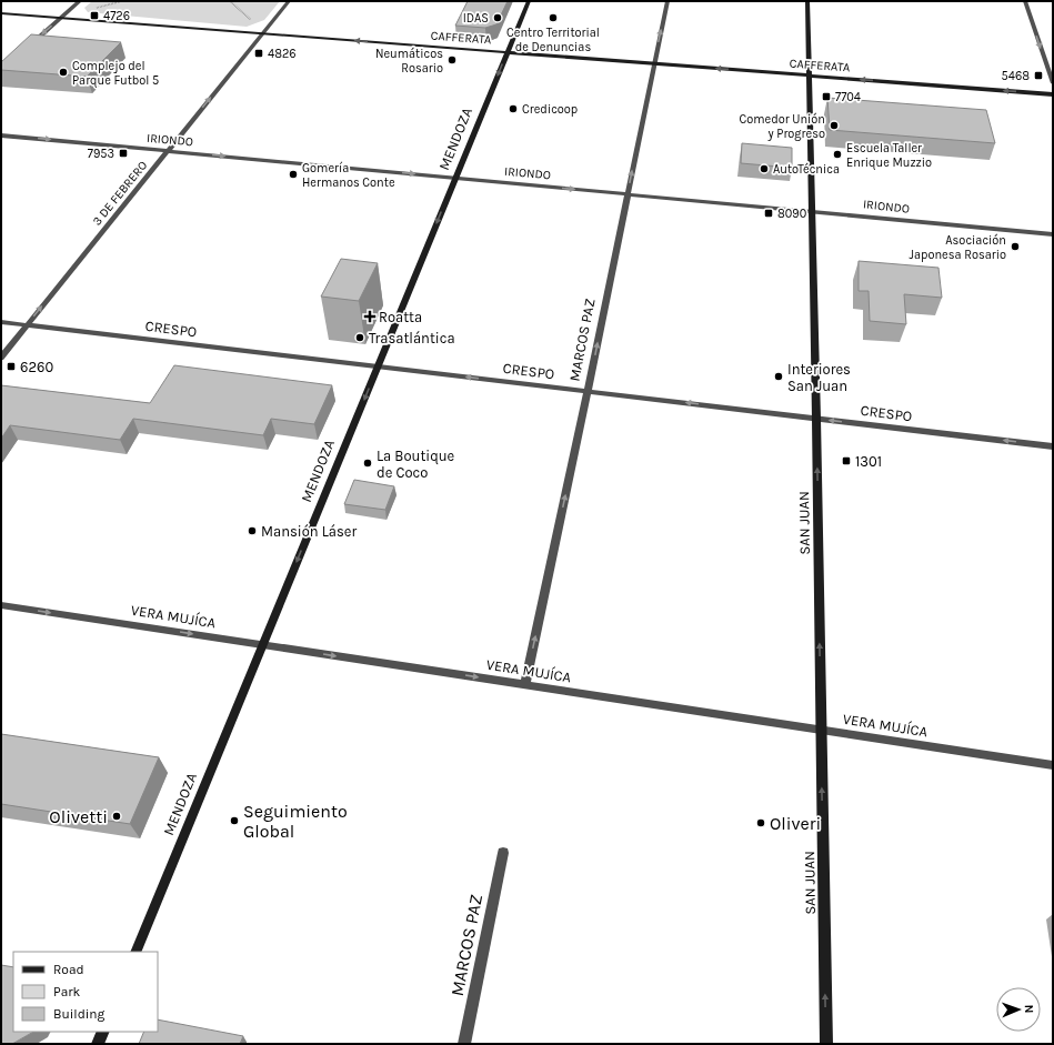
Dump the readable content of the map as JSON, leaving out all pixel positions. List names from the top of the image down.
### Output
{
  "streets": {
    "main road": ["CAFFERATA", "MENDOZA", "SAN JUAN"],
    "street": [
      "IRIONDO",
      "3 DE FEBRERO",
      "CRESPO",
      "MARCOS PAZ",
      "VERA MUJÍCA"
    ]
  },
  "crossings": [
    ["CAFFERATA", "MENDOZA"],
    ["CAFFERATA", "3 DE FEBRERO"],
    ["CAFFERATA", "MARCOS PAZ"],
    ["CAFFERATA", "SAN JUAN"],
    ["MENDOZA", "IRIONDO"],
    ["MENDOZA", "CRESPO"],
    ["MENDOZA", "VERA MUJÍCA"],
    ["IRIONDO", "3 DE FEBRERO"],
    ["IRIONDO", "MARCOS PAZ"],
    ["IRIONDO", "SAN JUAN"],
    ["3 DE FEBRERO", "CRESPO"],
    ["CRESPO", "MARCOS PAZ"],
    ["CRESPO", "SAN JUAN"],
    ["MARCOS PAZ", "VERA MUJÍCA"],
    ["SAN JUAN", "VERA MUJÍCA"]
  ],
  "one_way": [
    "CAFFERATA",
    "MENDOZA",
    "IRIONDO",
    "3 DE FEBRERO",
    "CRESPO",
    "MARCOS PAZ",
    "SAN JUAN",
    "VERA MUJÍCA"
  ],
  "places": {
    "transit": [
      "4726",
      "4826",
      "5468",
      "7704",
      "7953",
      "8090",
      "6260",
      "1301"
    ],
    "other": [
      "IDAS",
      "Centro Territorial de Denuncias",
      "Neumáticos Rosario",
      "Complejo del Parque Futbol 5",
      "Credicoop",
      "Comedor Unión y Progreso",
      "Escuela Taller Enrique Muzzio",
      "AutoTécnica",
      "Gomería Hermanos Conte",
      "Asociación Japonesa Rosario",
      "Trasatlántica",
      "Interiores San Juan",
      "La Boutique de Coco",
      "Mansión Láser",
      "Olivetti",
      "Seguimiento Global",
      "Oliveri"
    ],
    "health": ["Roatta"]
  },
  "legend": ["Road", "Park", "Building"],
  "north": "right"
}
